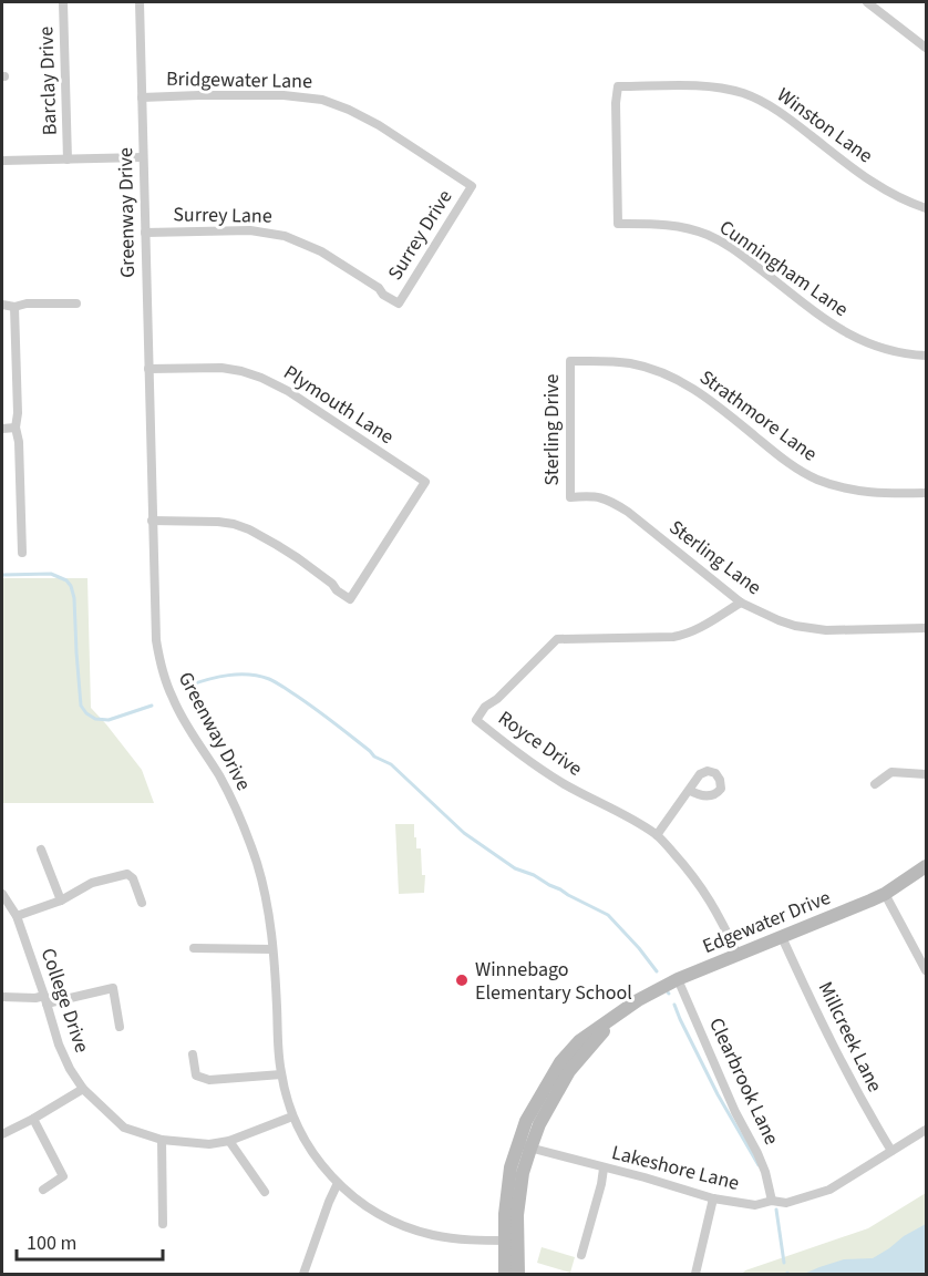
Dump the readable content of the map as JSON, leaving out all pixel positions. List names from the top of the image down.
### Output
{
  "streets": {
    "street": [
      "Bridgewater Lane",
      "Barclay Drive",
      "Winston Lane",
      "Greenway Drive",
      "Surrey Lane",
      "Surrey Drive",
      "Cunningham Lane",
      "Plymouth Lane",
      "Strathmore Lane",
      "Sterling Drive",
      "Sterling Lane",
      "Royce Drive",
      "Edgewater Drive",
      "College Drive",
      "Millcreek Lane",
      "Clearbrook Lane",
      "Lakeshore Lane"
    ]
  },
  "crossings": [
    ["Bridgewater Lane", "Greenway Drive"],
    ["Bridgewater Lane", "Surrey Drive"],
    ["Winston Lane", "Cunningham Lane"],
    ["Greenway Drive", "Surrey Lane"],
    ["Greenway Drive", "Plymouth Lane"],
    ["Greenway Drive", "Edgewater Drive"],
    ["Greenway Drive", "College Drive"],
    ["Surrey Lane", "Surrey Drive"],
    ["Strathmore Lane", "Sterling Drive"],
    ["Sterling Drive", "Sterling Lane"],
    ["Sterling Lane", "Royce Drive"],
    ["Royce Drive", "Edgewater Drive"],
    ["Edgewater Drive", "Millcreek Lane"],
    ["Edgewater Drive", "Clearbrook Lane"],
    ["Edgewater Drive", "Lakeshore Lane"],
    ["Millcreek Lane", "Lakeshore Lane"],
    ["Clearbrook Lane", "Lakeshore Lane"]
  ],
  "places": ["Winnebago Elementary School"],
  "scale_bar": "100 m"
}
